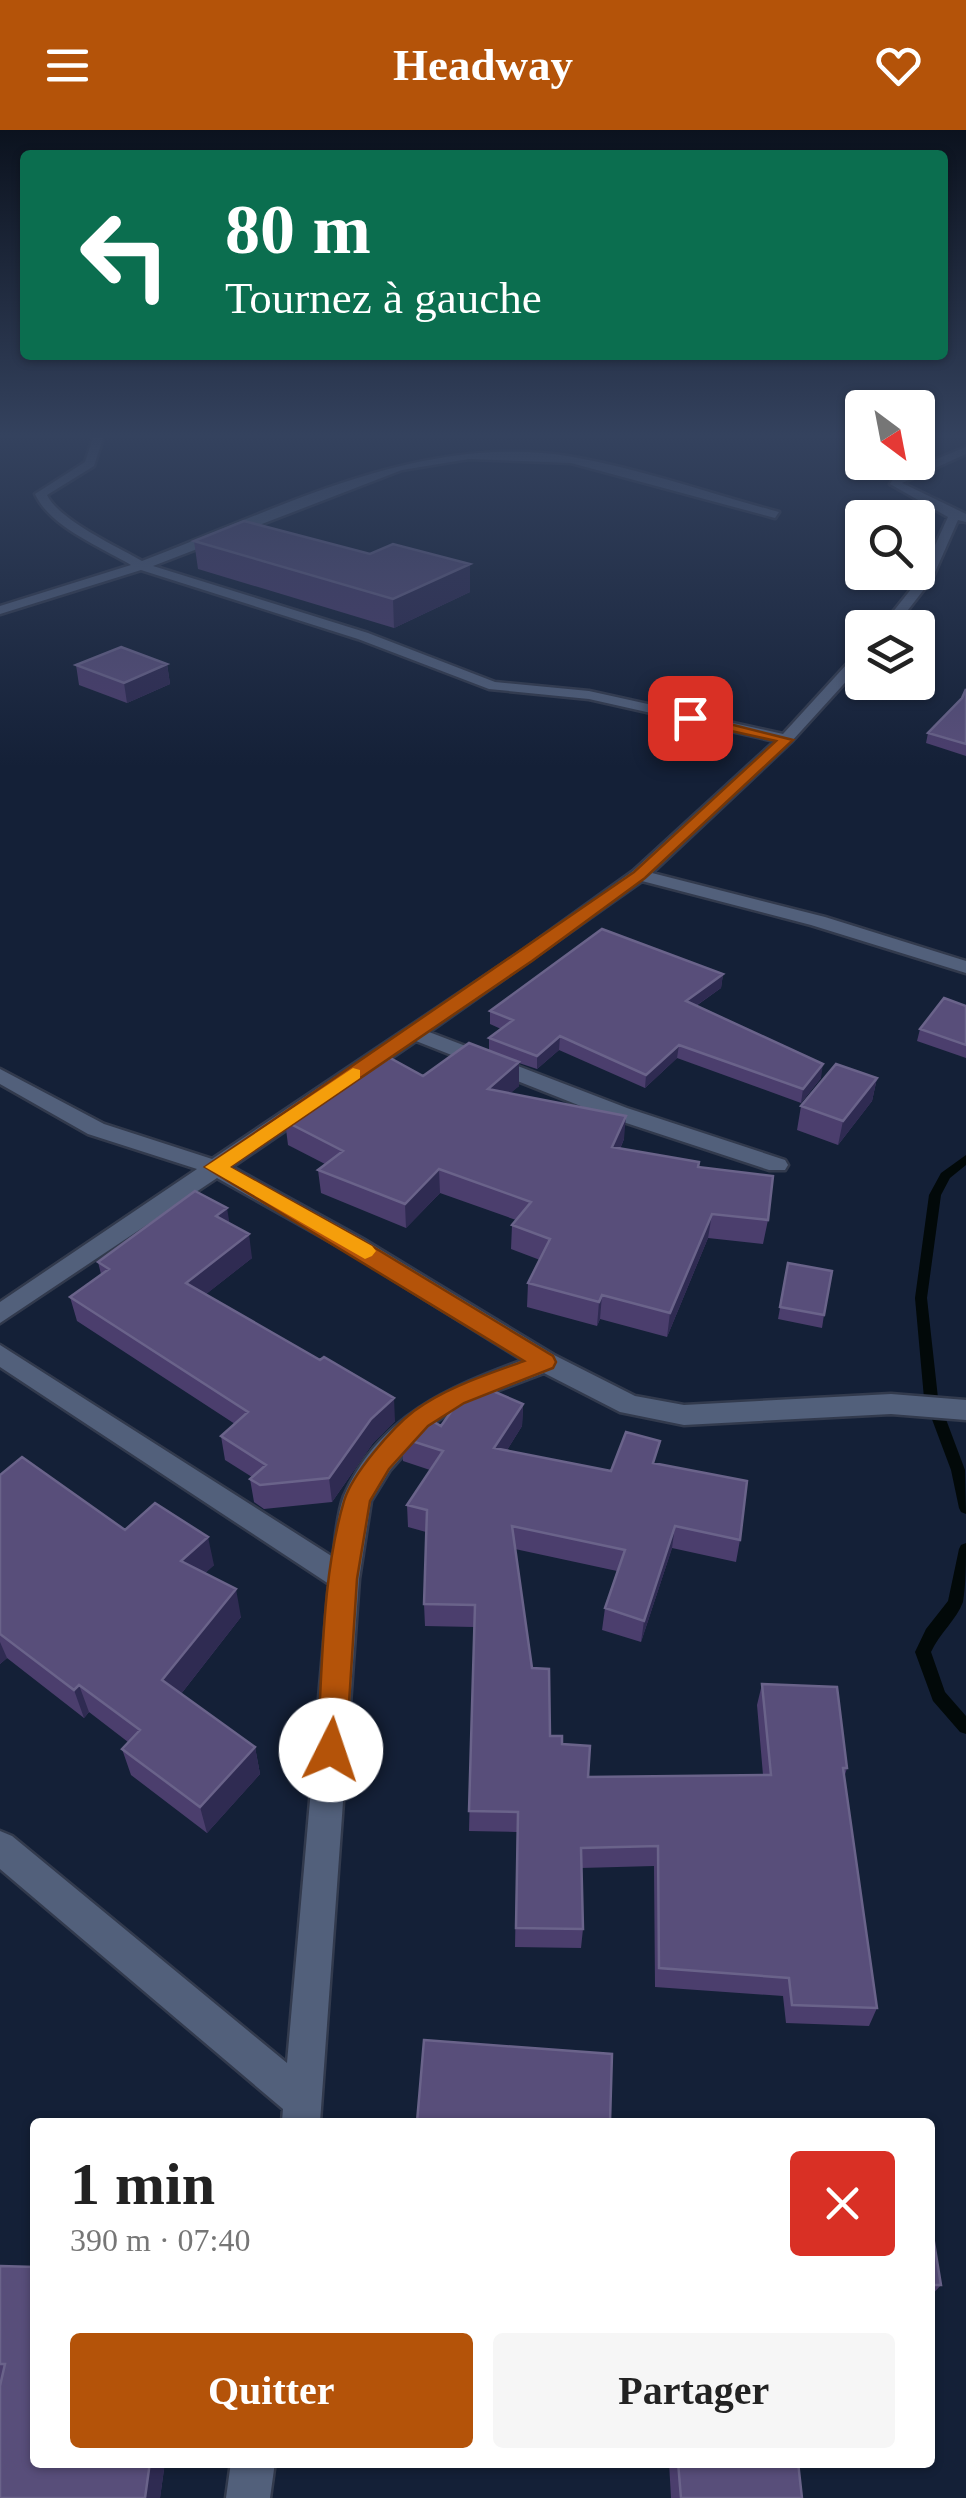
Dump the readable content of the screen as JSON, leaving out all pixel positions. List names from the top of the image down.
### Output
{
  "north": "bottom right",
  "page": {
    "header": "Headway",
    "turn": ["80 m", "Tournez à gauche"],
    "heading": ["1 min", "390 m · 07:40"],
    "buttons": ["Quitter", "Partager"]
  }
}
